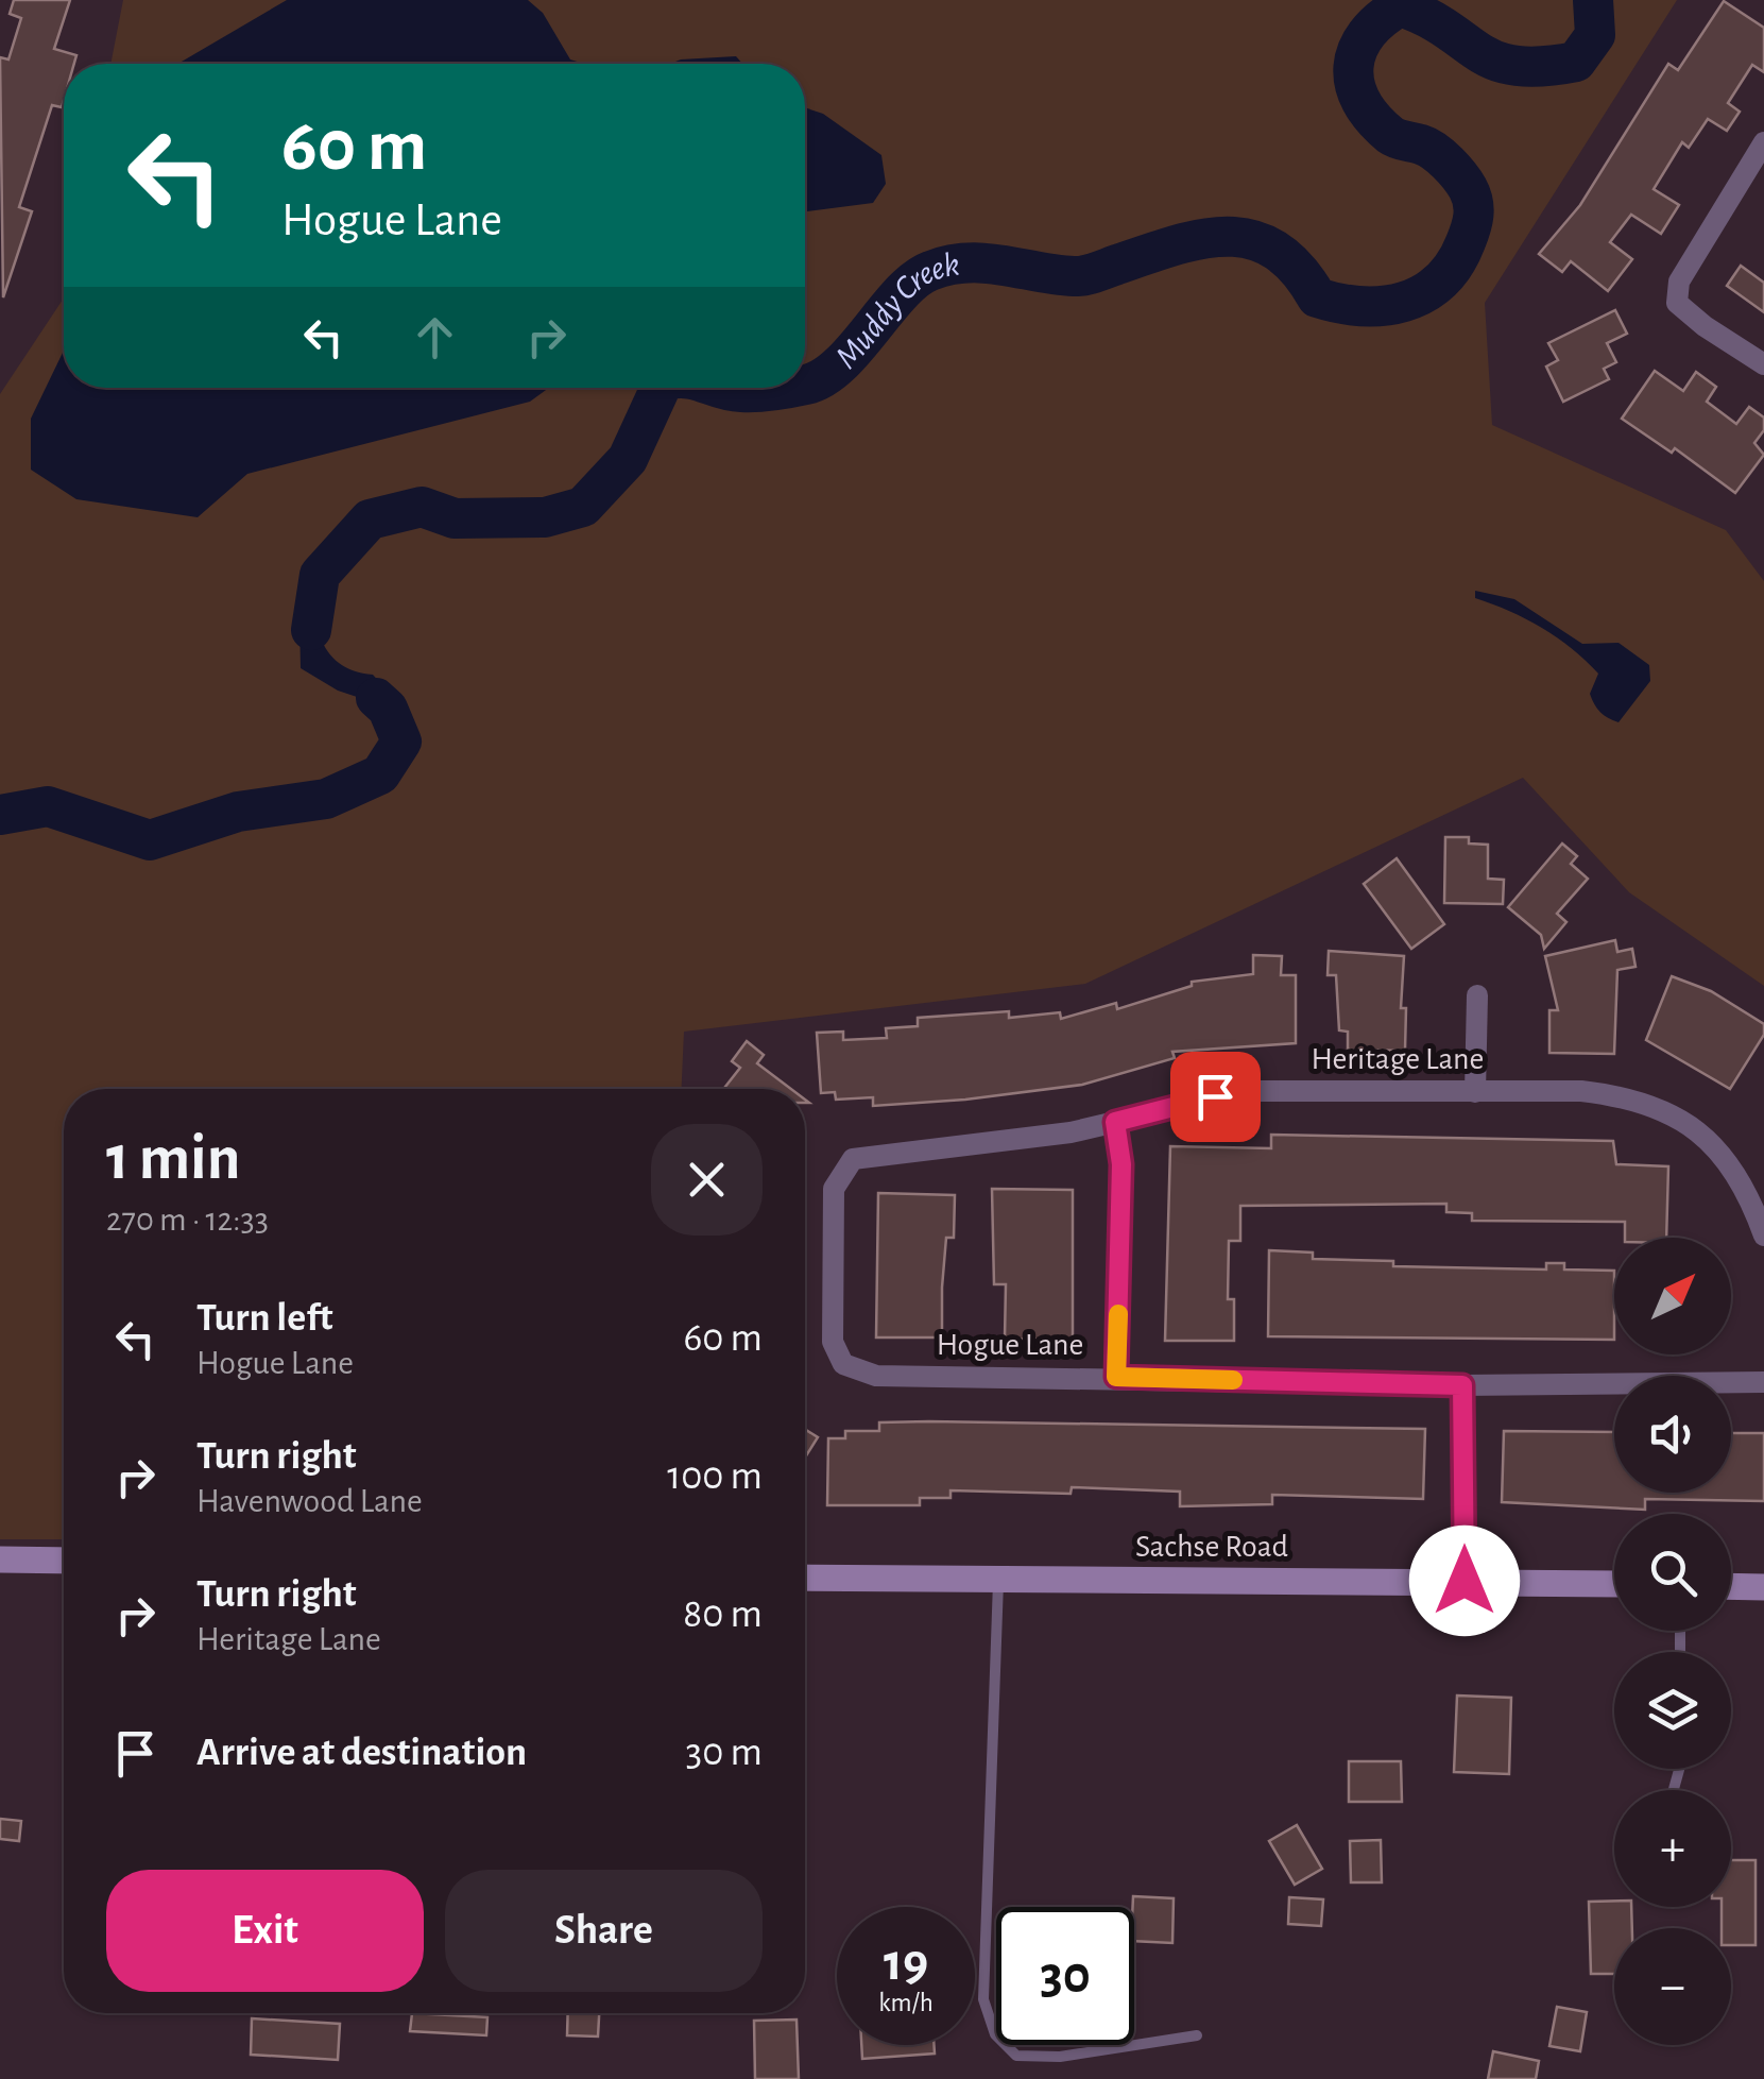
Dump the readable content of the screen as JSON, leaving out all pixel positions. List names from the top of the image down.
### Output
{
  "streets": {
    "main road": ["Sachse Road"],
    "street": ["Heritage Lane", "Hogue Lane"]
  },
  "crossings": [
    ["Heritage Lane", "Hogue Lane"]
  ],
  "water": ["Muddy Creek"],
  "north": "top right",
  "page": {
    "turn": ["60 m", "Hogue Lane"],
    "heading": ["1 min", "270 m · 12:33"],
    "map_buttons": ["+", "−"],
    "list": [
      {
        "name": "Turn left",
        "note": "Hogue Lane",
        "value": "60 m"
      },
      {
        "name": "Turn right",
        "note": "Havenwood Lane",
        "value": "100 m"
      },
      {
        "name": "Turn right",
        "note": "Heritage Lane",
        "value": "80 m"
      },
      {
        "name": "Arrive at destination",
        "value": "30 m"
      }
    ],
    "buttons": ["Exit", "Share"],
    "speed": "19 km/h",
    "limit": "30"
  }
}
